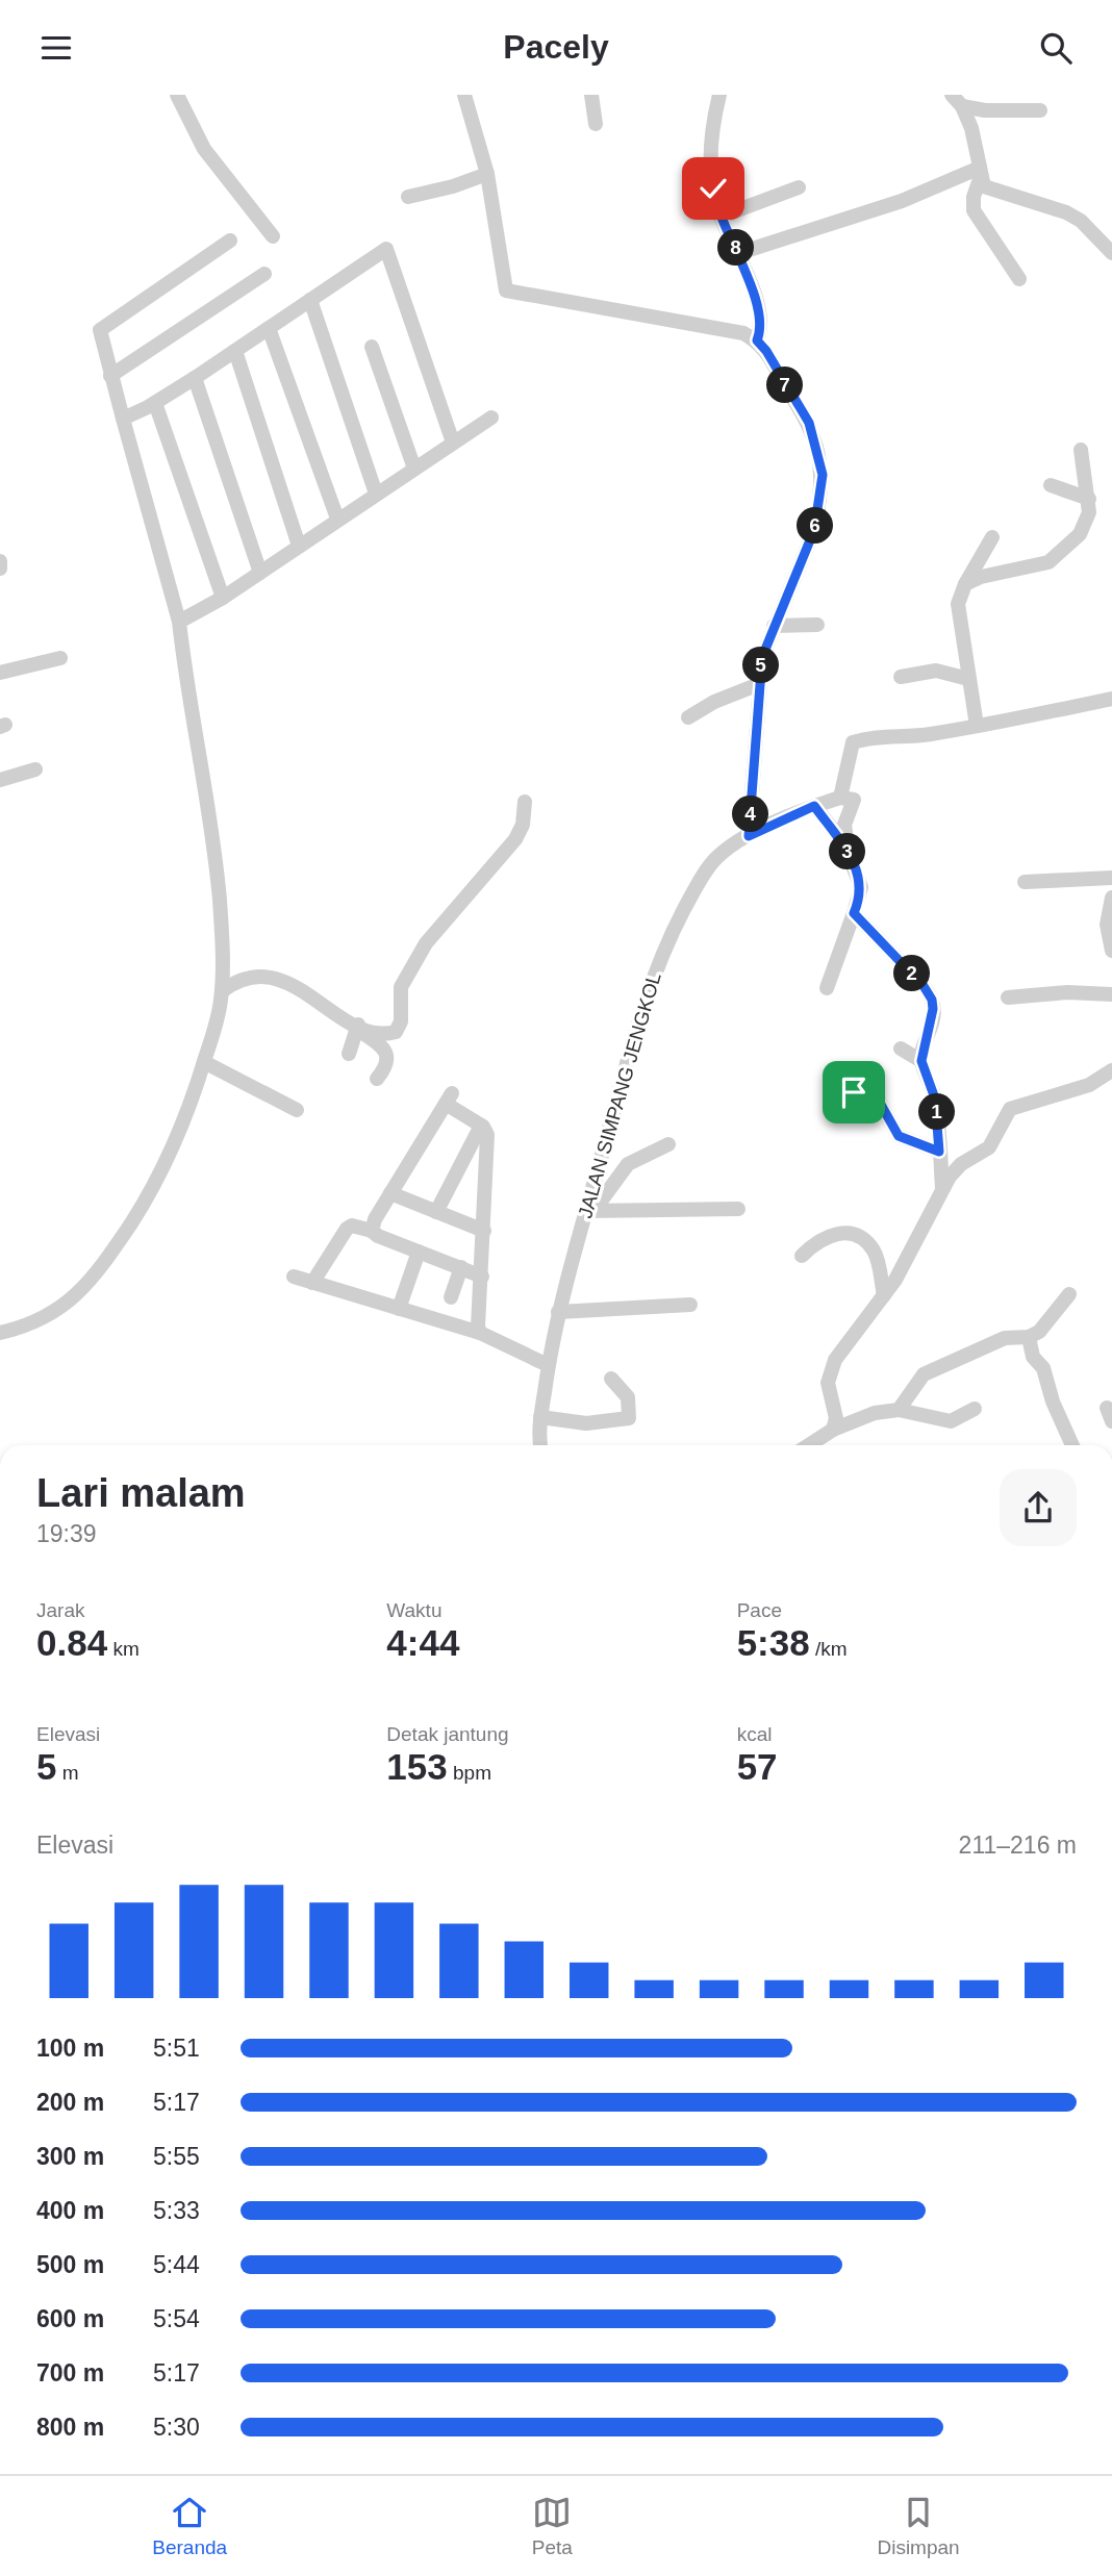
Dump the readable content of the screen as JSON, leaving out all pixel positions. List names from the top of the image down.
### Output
{
  "streets": {
    "street": ["JALAN SIMPANG JENGKOL"]
  },
  "page": {
    "header": "Pacely",
    "pins": [
      "8",
      "7",
      "6",
      "5",
      "4",
      "3",
      "2",
      "1"
    ],
    "heading": ["Lari malam", "19:39"],
    "stats": [
      ["Jarak", "0.84 km"],
      ["Waktu", "4:44"],
      ["Pace", "5:38 /km"],
      ["Elevasi", "5 m"],
      ["Detak jantung", "153 bpm"],
      ["kcal", "57"]
    ],
    "chart": ["Elevasi", "211–216 m"],
    "list": [
      {
        "name": "100 m",
        "note": "5:51"
      },
      {
        "name": "200 m",
        "note": "5:17"
      },
      {
        "name": "300 m",
        "note": "5:55"
      },
      {
        "name": "400 m",
        "note": "5:33"
      },
      {
        "name": "500 m",
        "note": "5:44"
      },
      {
        "name": "600 m",
        "note": "5:54"
      },
      {
        "name": "700 m",
        "note": "5:17"
      },
      {
        "name": "800 m",
        "note": "5:30"
      }
    ],
    "tabs": ["Beranda", "Peta", "Disimpan"]
  }
}
